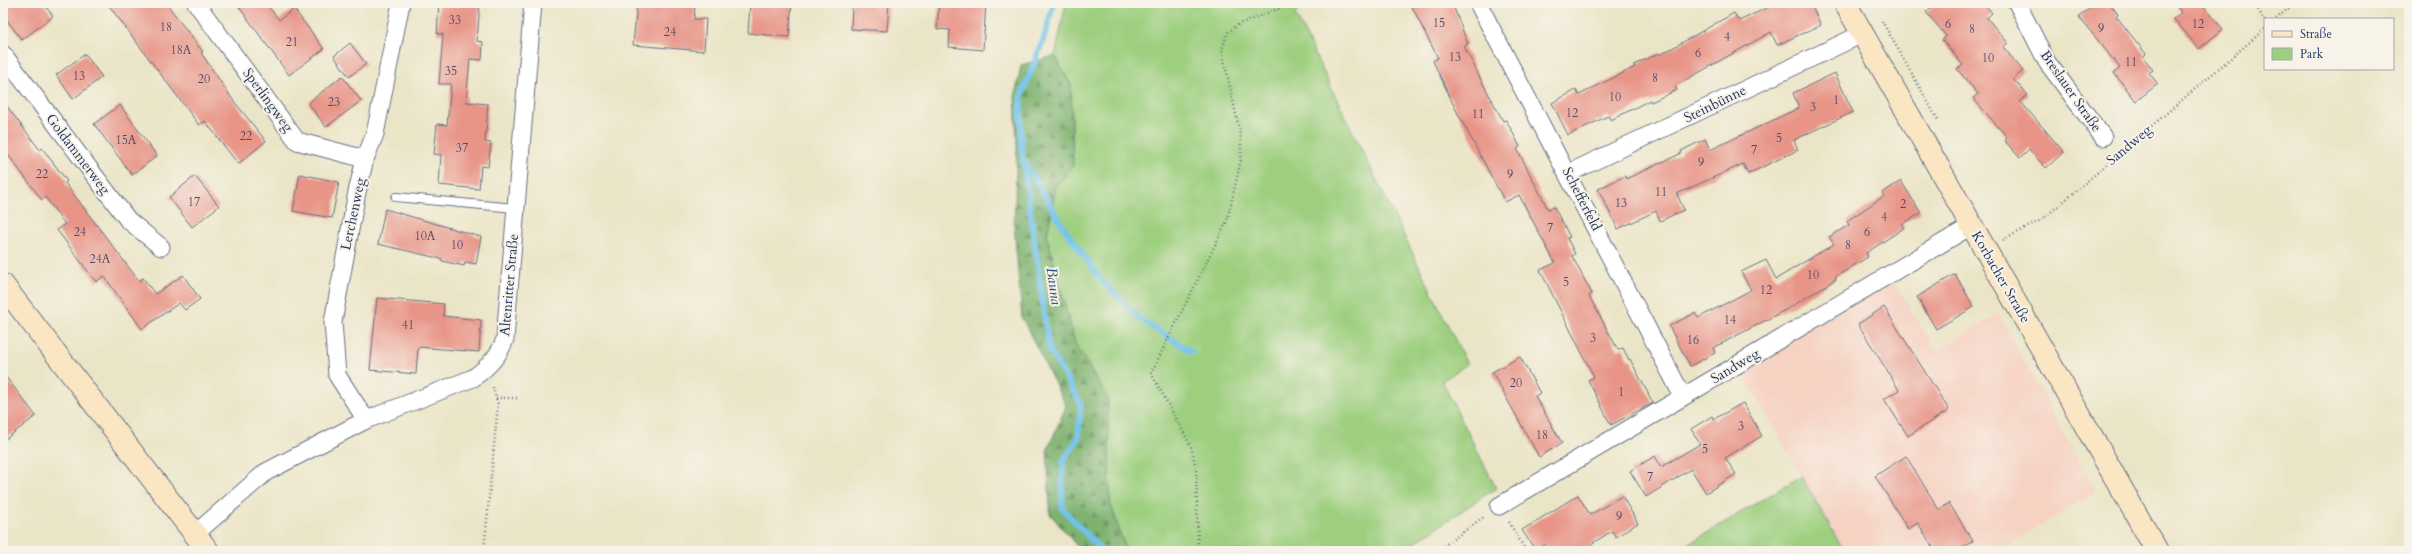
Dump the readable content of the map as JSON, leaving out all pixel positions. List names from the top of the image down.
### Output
{
  "streets": {
    "street": [
      "Breslauer Straße",
      "Sperlingweg",
      "Steinbünne",
      "Sandweg",
      "Goldammerweg",
      "Schefferfeld",
      "Lerchenweg",
      "Korbacher Straße",
      "Altenritter Straße"
    ]
  },
  "crossings": [
    ["Sperlingweg", "Lerchenweg"],
    ["Steinbünne", "Schefferfeld"],
    ["Steinbünne", "Korbacher Straße"],
    ["Sandweg", "Schefferfeld"],
    ["Sandweg", "Korbacher Straße"],
    ["Lerchenweg", "Altenritter Straße"]
  ],
  "water": ["Bauna"],
  "house_numbers": [
    "33",
    "15",
    "6",
    "12",
    "18",
    "9",
    "8",
    "24",
    "4",
    "21",
    "18A",
    "6",
    "13",
    "10",
    "11",
    "35",
    "13",
    "8",
    "20",
    "10",
    "1",
    "23",
    "3",
    "12",
    "11",
    "22",
    "5",
    "15A",
    "37",
    "7",
    "9",
    "22",
    "9",
    "11",
    "17",
    "13",
    "2",
    "4",
    "7",
    "24",
    "6",
    "10A",
    "10",
    "8",
    "24A",
    "10",
    "5",
    "12",
    "14",
    "41",
    "3",
    "16",
    "20",
    "1",
    "3",
    "18",
    "5",
    "7",
    "9"
  ],
  "legend": ["Straße", "Park"]
}
